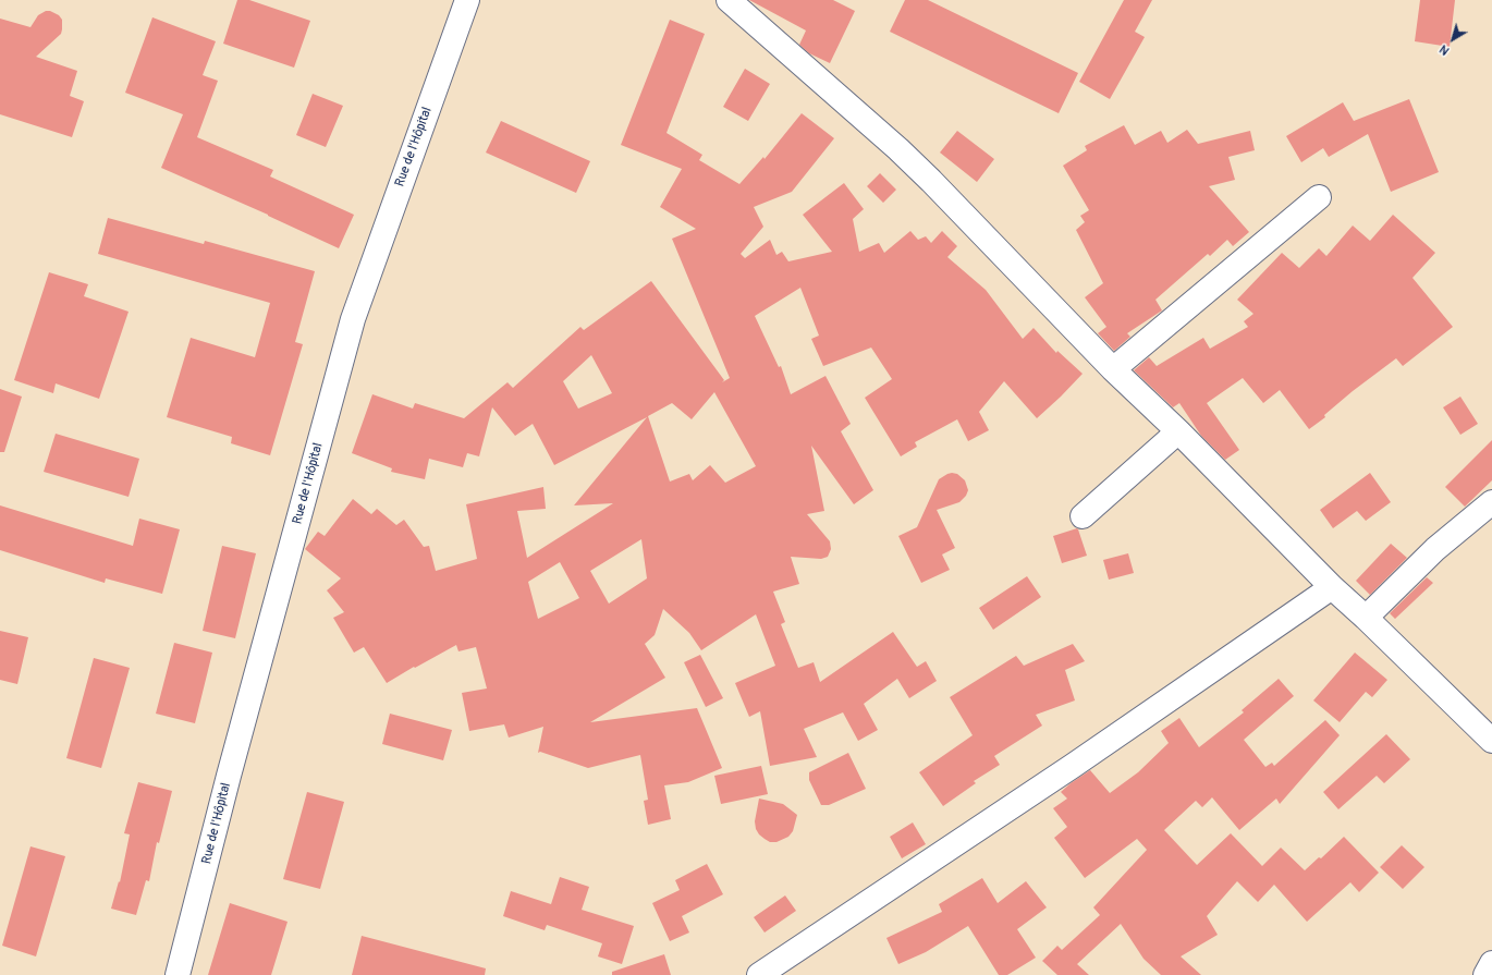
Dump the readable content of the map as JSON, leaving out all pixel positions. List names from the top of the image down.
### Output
{
  "streets": {
    "street": ["Rue de l'Hôpital"]
  },
  "north": "bottom left"
}
